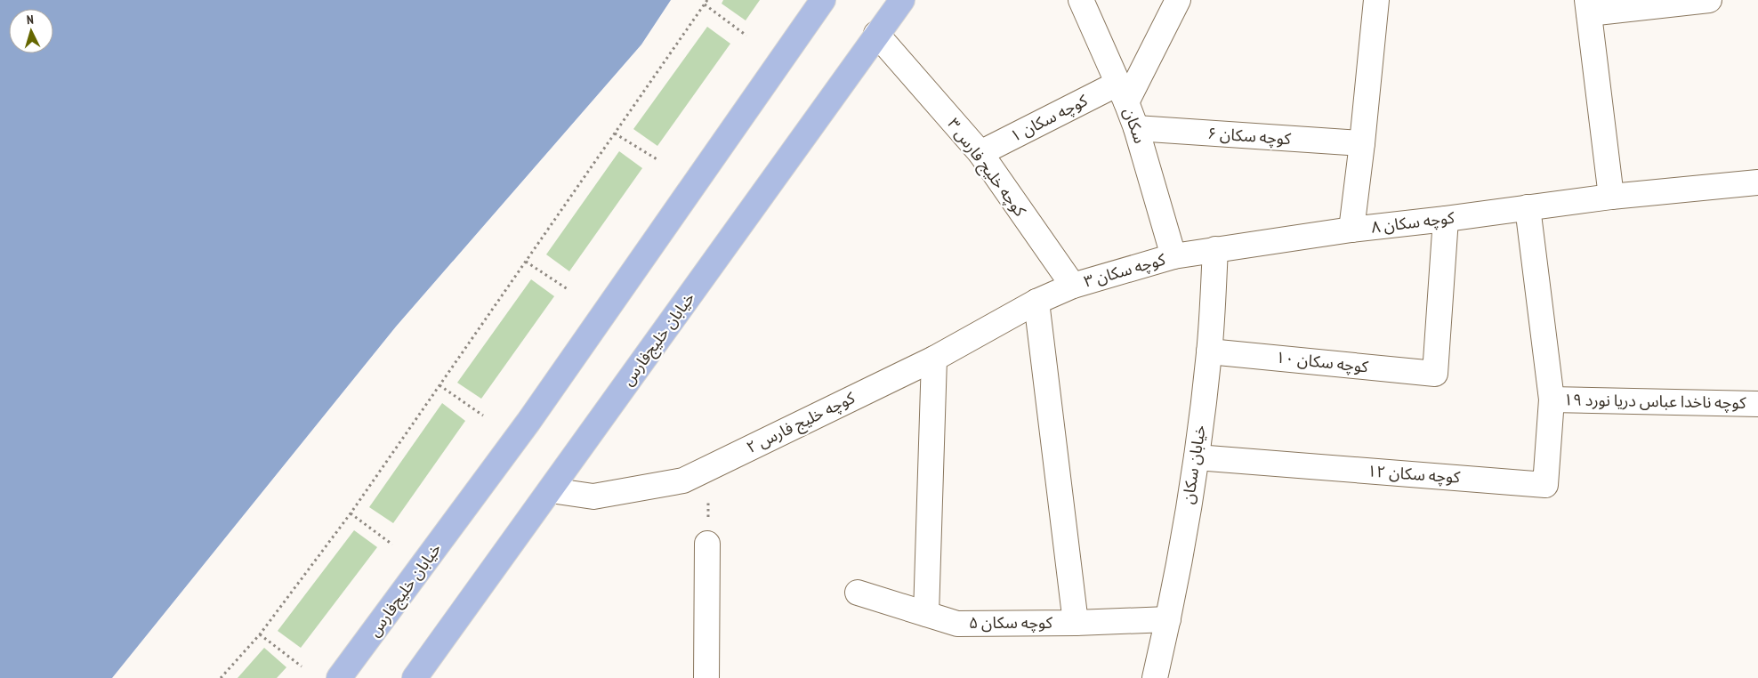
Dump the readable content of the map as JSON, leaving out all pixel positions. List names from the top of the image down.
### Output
{
  "streets": {
    "main road": ["خیابان خلیج‌فارس"],
    "street": [
      "کوچه سکان ۱",
      "سکان",
      "کوچه سکان ۶",
      "کوچه خلیج فارس ۳",
      "کوچه سکان ۸",
      "کوچه سکان ۳",
      "کوچه سکان ۱۰",
      "کوچه ناخدا عباس دریا نورد ۱۹",
      "کوچه خلیج فارس ۲",
      "خیابان سکان",
      "کوچه سکان ۱۲",
      "کوچه سکان ۵"
    ]
  },
  "crossings": [
    ["کوچه سکان ۱", "سکان"],
    ["کوچه سکان ۱", "کوچه خلیج فارس ۳"],
    ["سکان", "کوچه سکان ۶"],
    ["سکان", "کوچه سکان ۳"],
    ["کوچه خلیج فارس ۳", "کوچه سکان ۳"],
    ["کوچه خلیج فارس ۳", "خیابان خلیج‌فارس"],
    ["کوچه سکان ۸", "کوچه سکان ۳"],
    ["کوچه سکان ۸", "کوچه سکان ۱۰"],
    ["کوچه سکان ۸", "خیابان سکان"],
    ["کوچه سکان ۳", "کوچه خلیج فارس ۲"],
    ["کوچه سکان ۳", "خیابان سکان"],
    ["خیابان خلیج‌فارس", "کوچه خلیج فارس ۲"],
    ["کوچه سکان ۱۰", "خیابان سکان"],
    ["کوچه ناخدا عباس دریا نورد ۱۹", "کوچه سکان ۱۲"],
    ["خیابان سکان", "کوچه سکان ۱۲"],
    ["خیابان سکان", "کوچه سکان ۵"]
  ],
  "north": "top"
}
